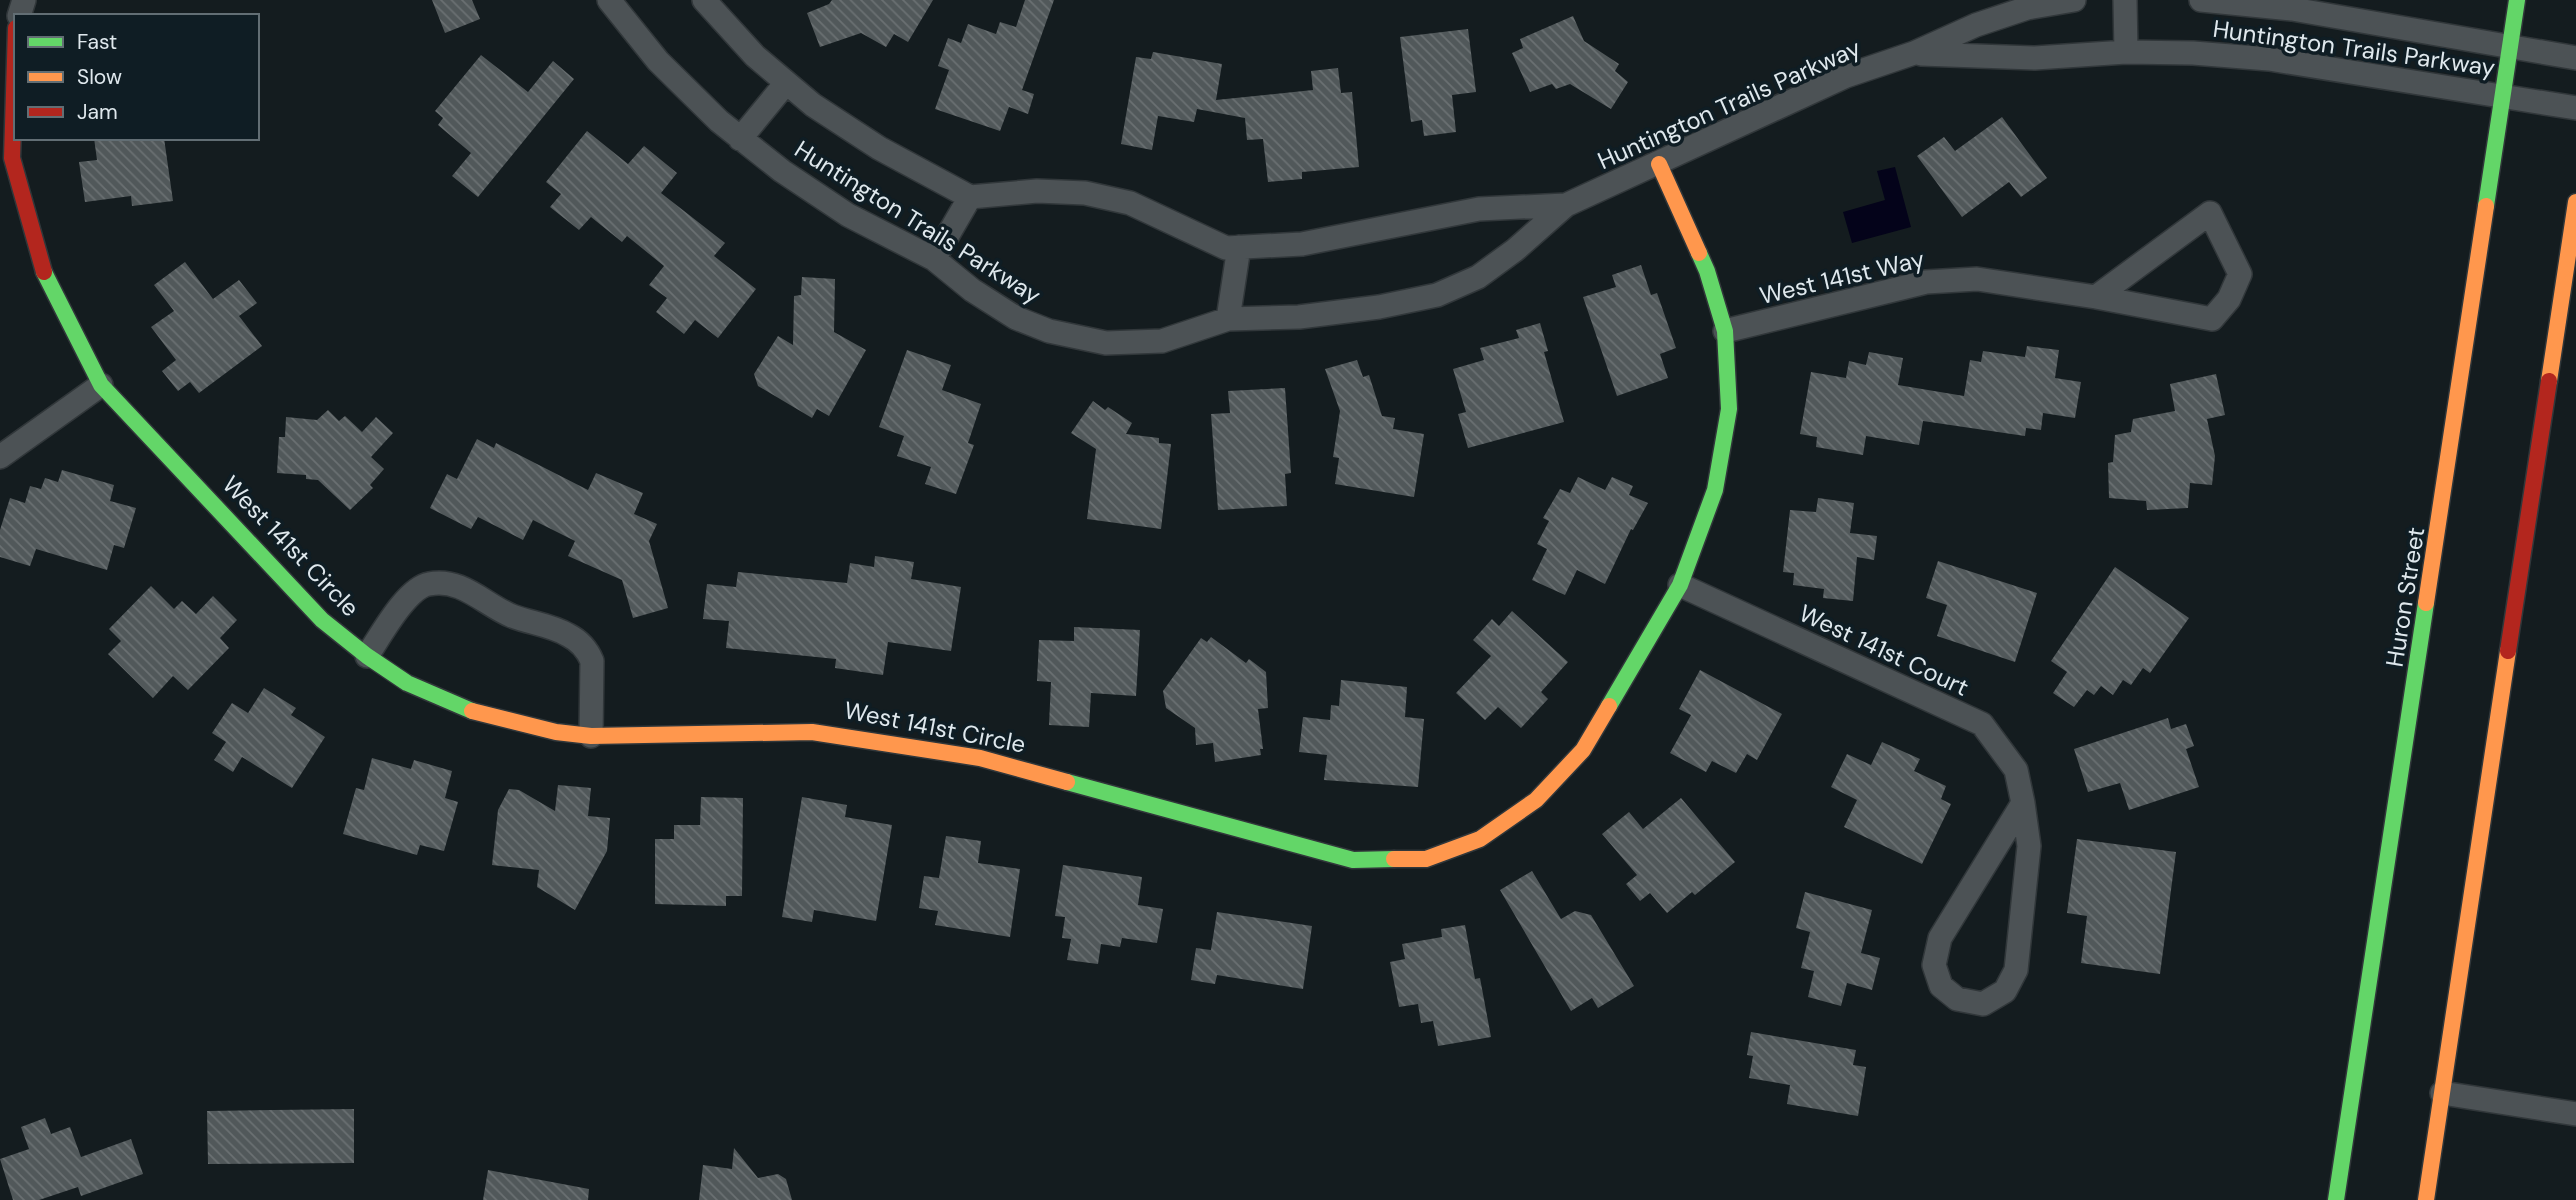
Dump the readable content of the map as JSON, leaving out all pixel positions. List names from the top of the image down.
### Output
{
  "streets": {
    "street": [
      "Huntington Trails Parkway",
      "West 141st Way",
      "West 141st Circle",
      "Huron Street",
      "West 141st Court"
    ]
  },
  "crossings": [
    ["Huntington Trails Parkway", "West 141st Circle"],
    ["Huntington Trails Parkway", "Huron Street"],
    ["West 141st Way", "West 141st Circle"],
    ["West 141st Circle", "West 141st Court"]
  ],
  "legend": ["Fast", "Slow", "Jam"]
}
